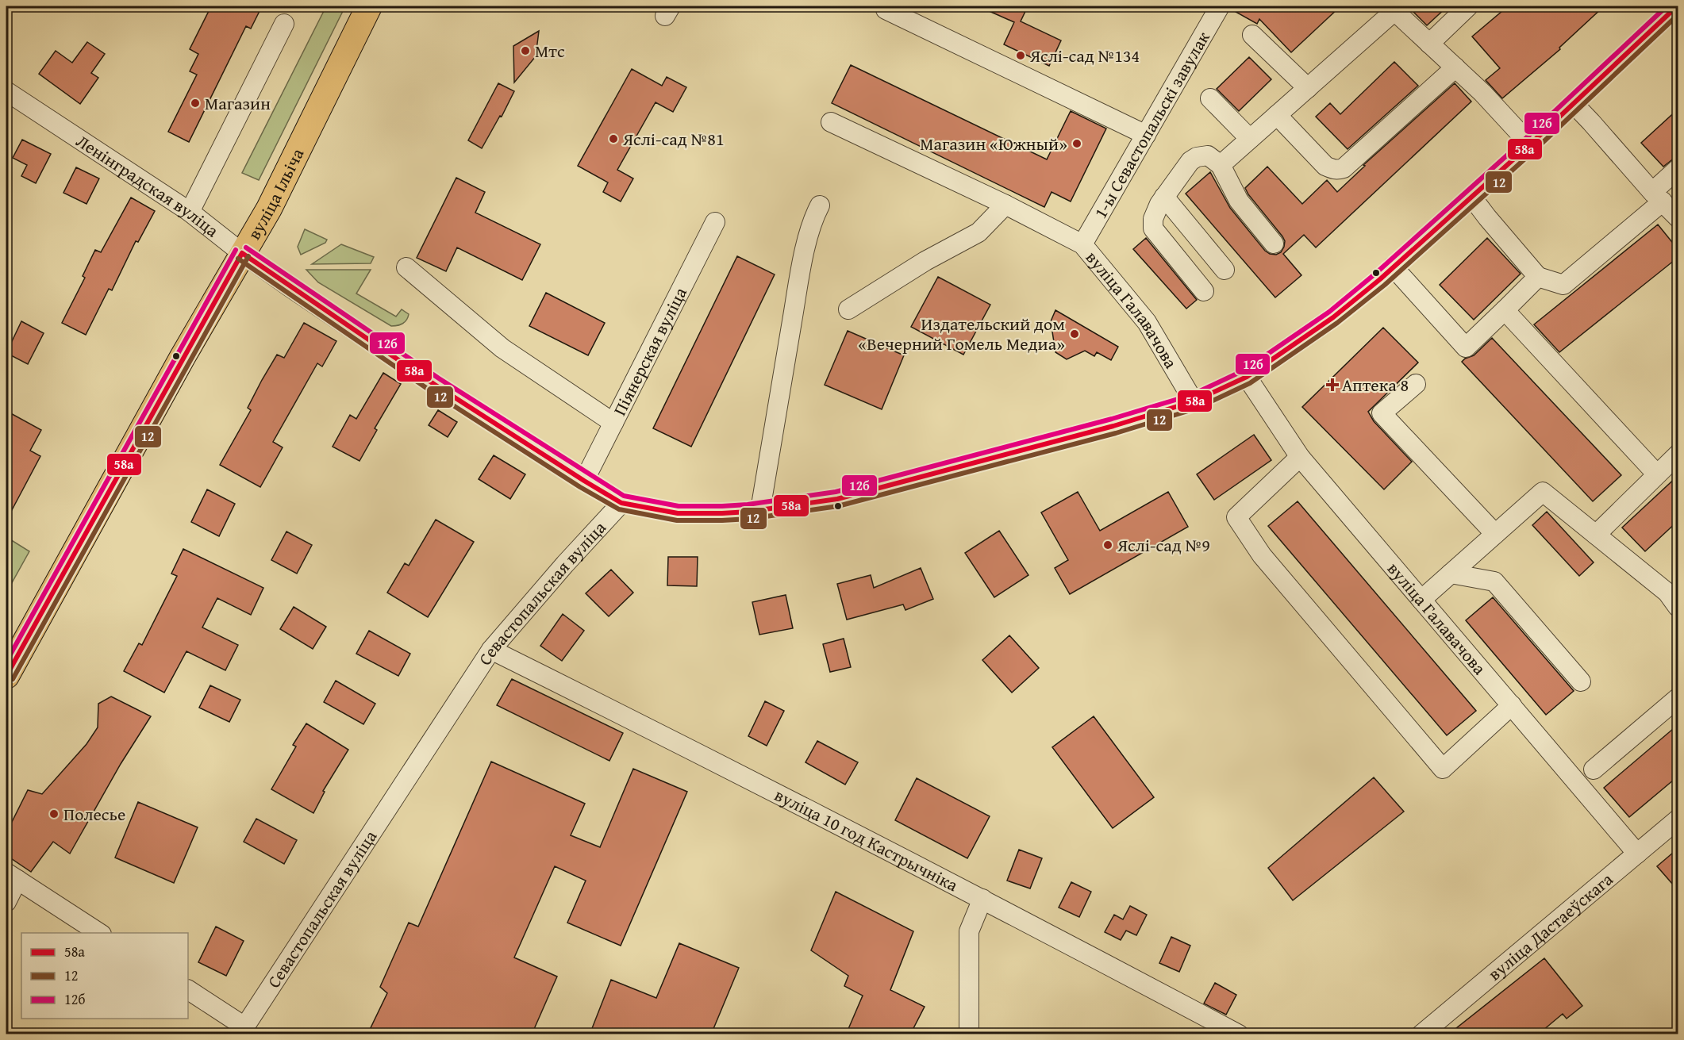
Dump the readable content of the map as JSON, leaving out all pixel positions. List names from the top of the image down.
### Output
{
  "streets": {
    "main road": ["вуліца Ільіча"],
    "street": [
      "1-ы Севастопальскі завулак",
      "Ленінградская вуліца",
      "вуліца Галавачова",
      "Піянерская вуліца",
      "Севастопальская вуліца",
      "вуліца 10 год Кастрычніка",
      "вуліца Дастаеўскага"
    ]
  },
  "crossings": [
    ["1-ы Севастопальскі завулак", "вуліца Галавачова"],
    ["Ленінградская вуліца", "вуліца Ільіча"],
    ["Ленінградская вуліца", "Піянерская вуліца"],
    ["Ленінградская вуліца", "Севастопальская вуліца"],
    ["вуліца Галавачова", "вуліца Дастаеўскага"],
    ["Севастопальская вуліца", "вуліца 10 год Кастрычніка"]
  ],
  "places": {
    "other": [
      "Мтс",
      "Яслі-сад №134",
      "Магазин",
      "Яслі-сад №81",
      "Магазин «Южный»",
      "Издательский дом «Вечерний Гомель Медиа»",
      "Яслі-сад №9",
      "Полесье"
    ],
    "health": ["Аптека 8"]
  },
  "lines": ["transit line 58а", "transit line 12б", "transit line 12"],
  "legend": ["58а", "12", "12б"]
}
